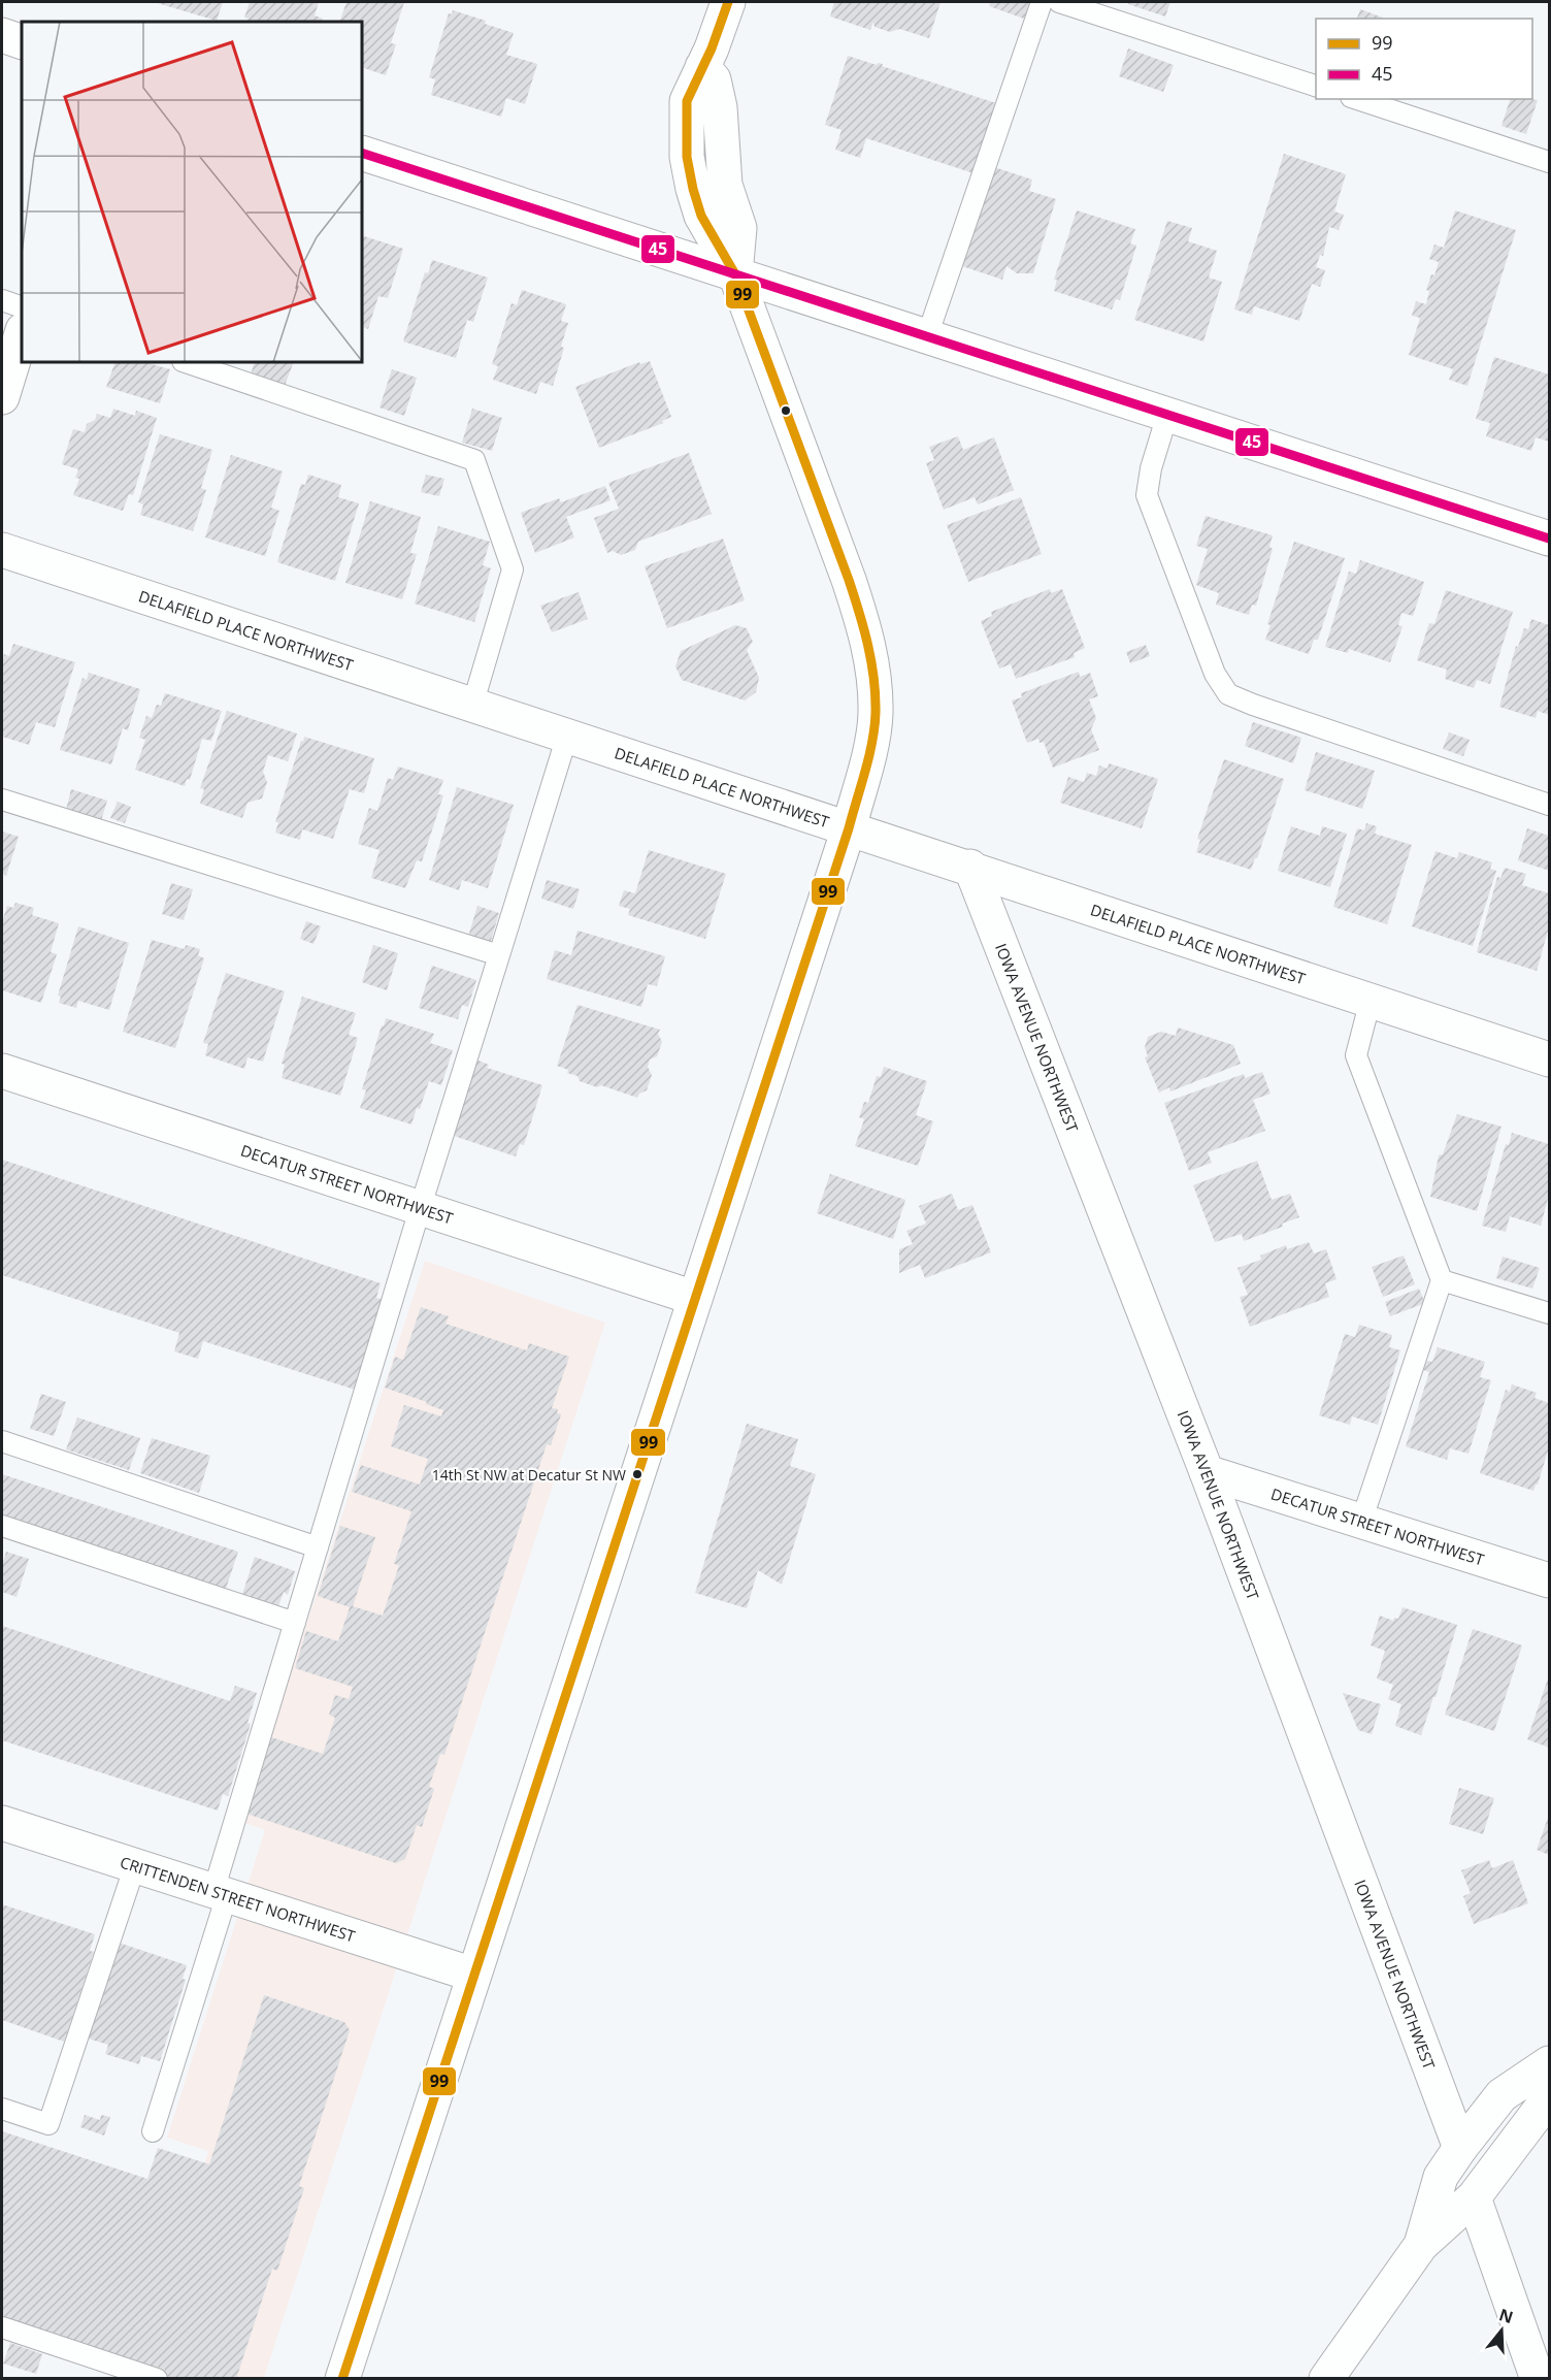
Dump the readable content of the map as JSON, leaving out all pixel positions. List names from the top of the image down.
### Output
{
  "streets": {
    "street": [
      "DELAFIELD PLACE NORTHWEST",
      "IOWA AVENUE NORTHWEST",
      "DECATUR STREET NORTHWEST",
      "CRITTENDEN STREET NORTHWEST"
    ]
  },
  "crossings": [
    ["DELAFIELD PLACE NORTHWEST", "IOWA AVENUE NORTHWEST"],
    ["IOWA AVENUE NORTHWEST", "DECATUR STREET NORTHWEST"]
  ],
  "places": ["14th St NW at Decatur St NW"],
  "lines": ["transit line 99", "transit line 45"],
  "legend": ["99", "45"],
  "north": "top"
}
